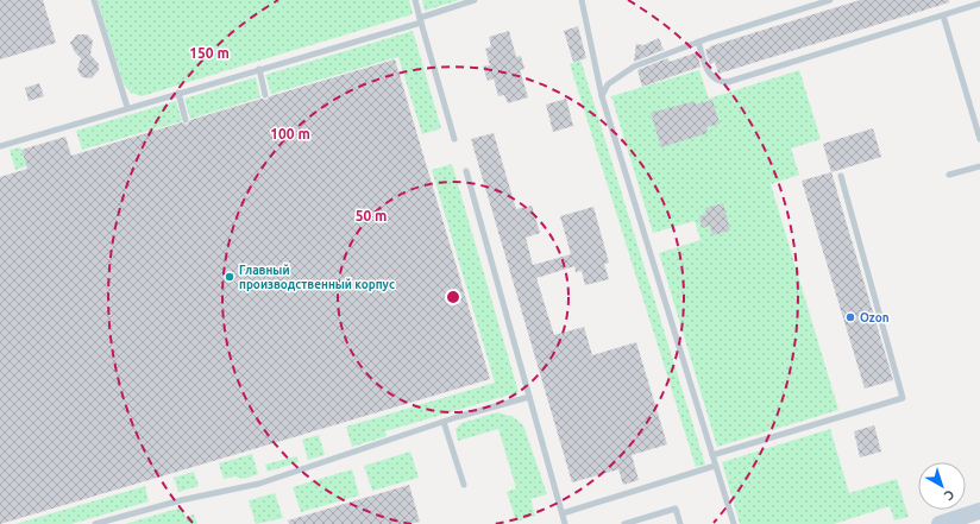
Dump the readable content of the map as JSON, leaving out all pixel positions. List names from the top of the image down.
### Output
{
  "places": ["Главный производственный корпус", "Ozon"],
  "north": "bottom right",
  "rings": ["150 m", "100 m", "50 m"]
}
